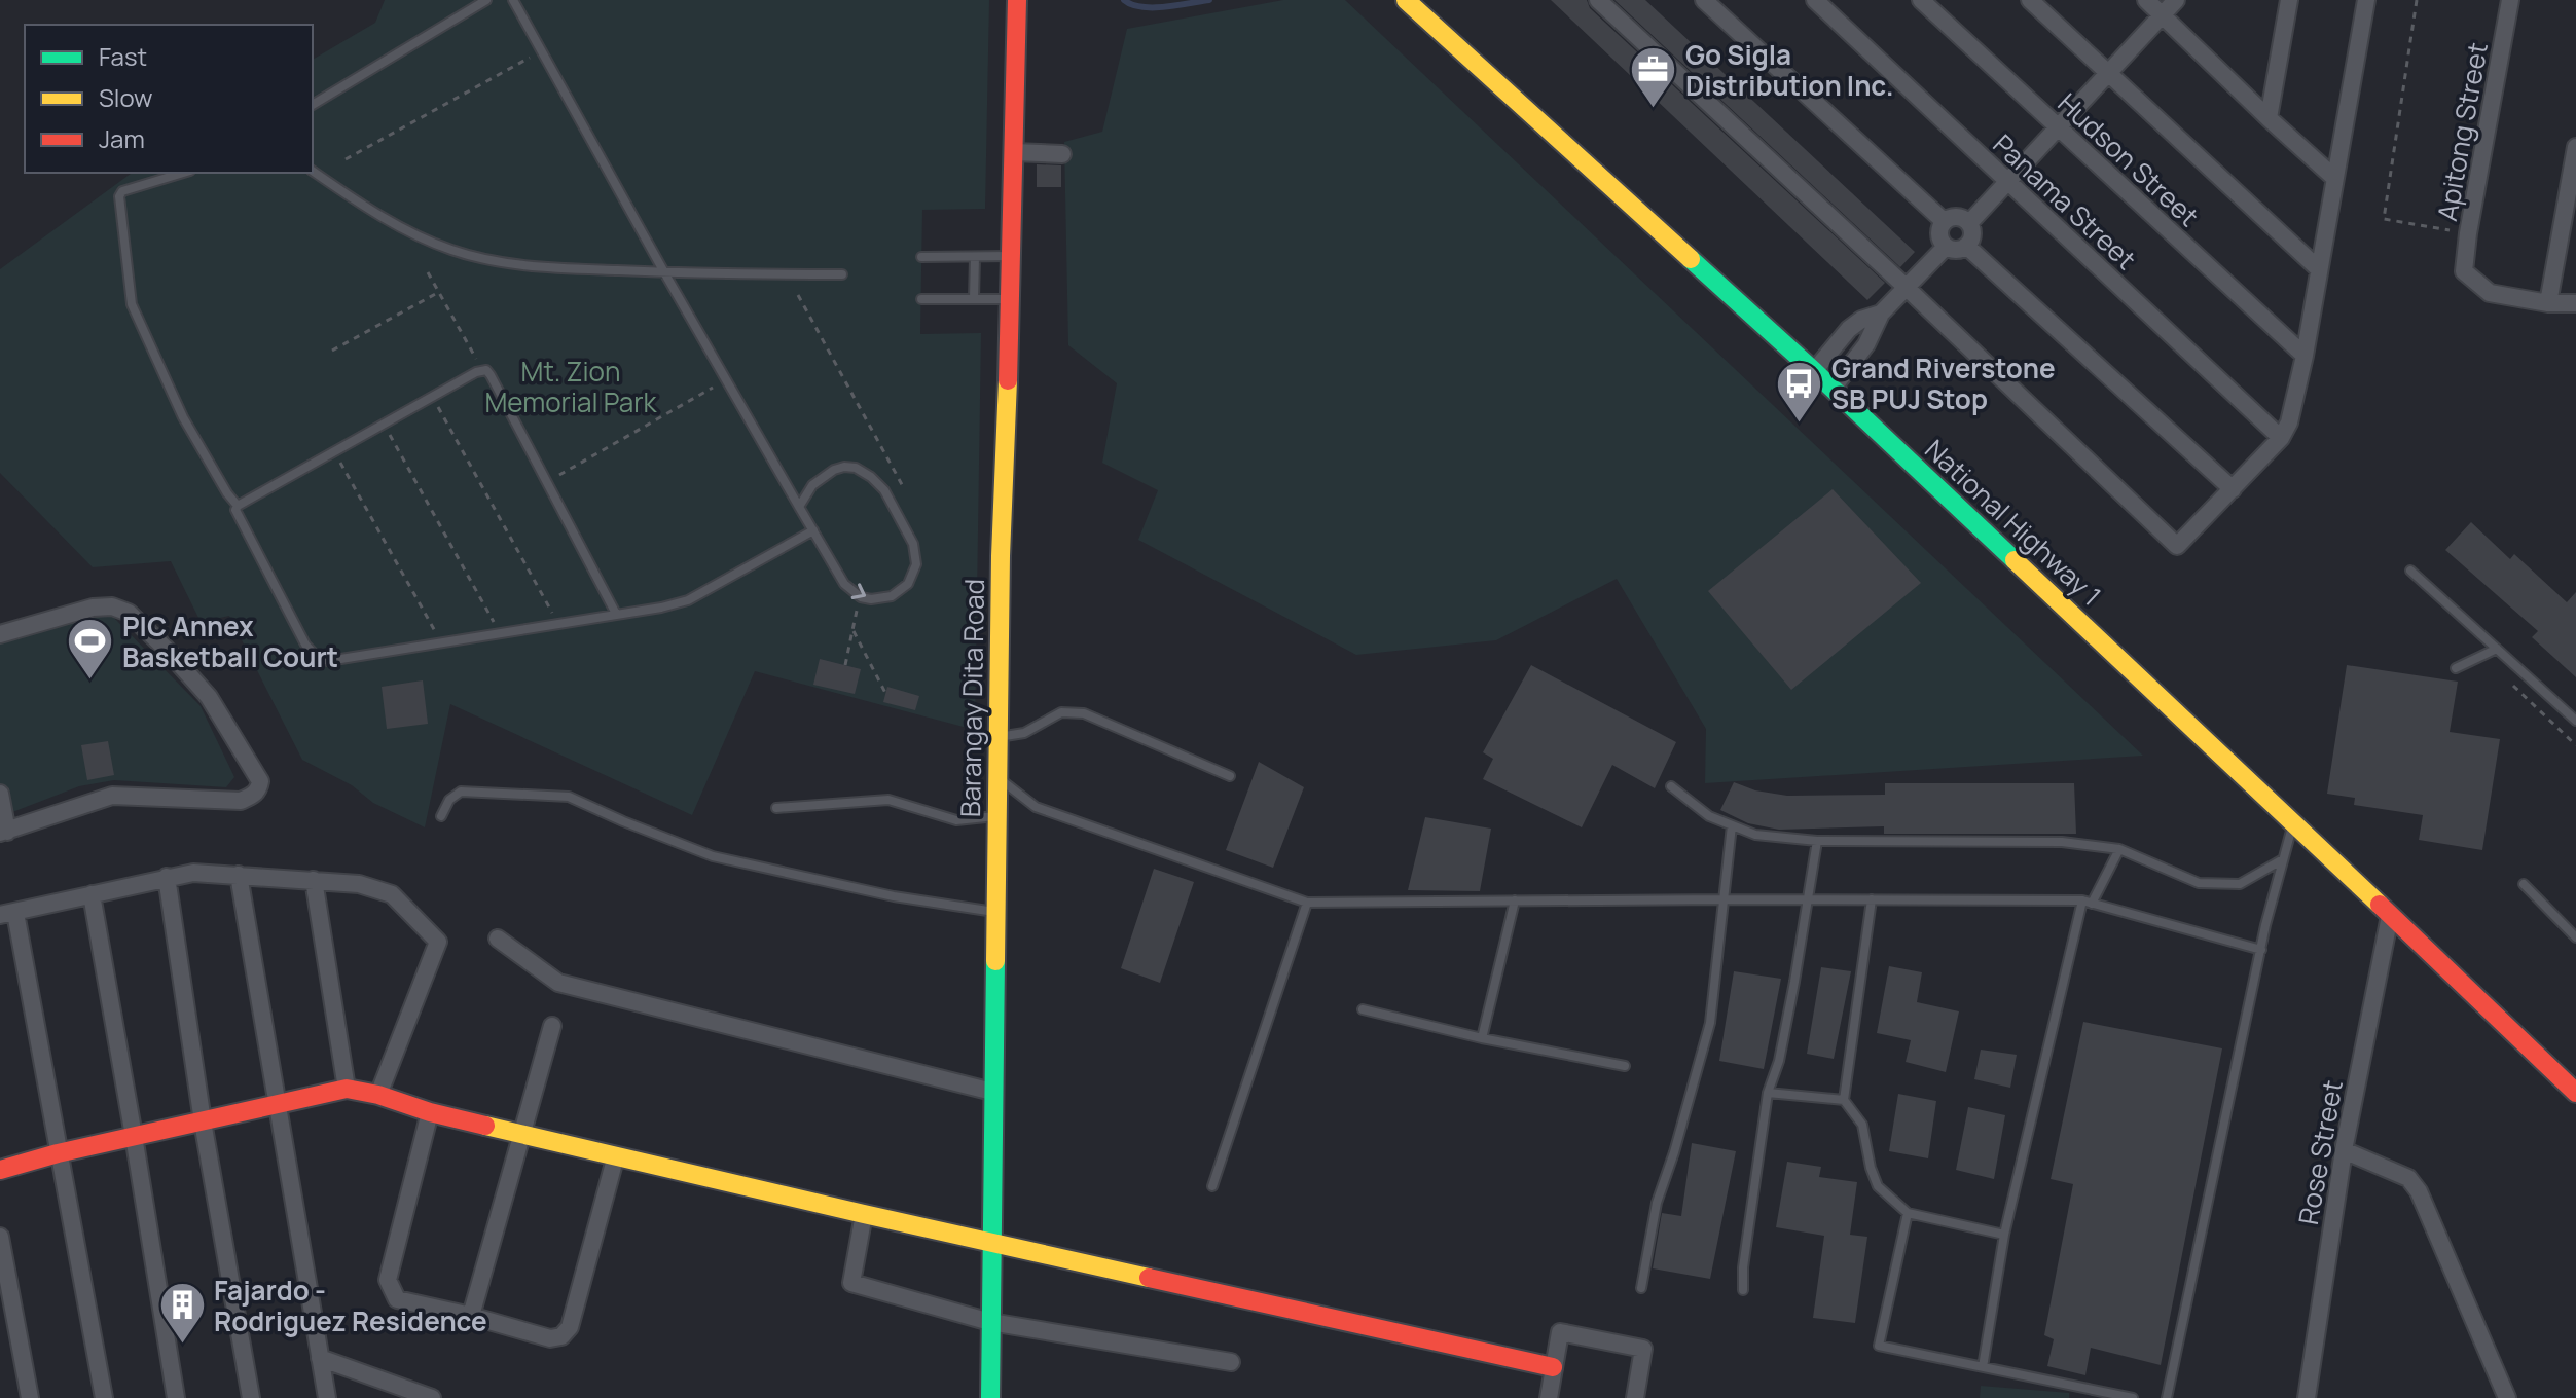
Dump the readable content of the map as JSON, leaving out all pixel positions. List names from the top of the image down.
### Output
{
  "streets": {
    "main road": ["National Highway 1", "Barangay Dita Road"],
    "street": [
      "Apitong Street",
      "Hudson Street",
      "Panama Street",
      "Rose Street"
    ]
  },
  "crossings": [
    ["National Highway 1", "Rose Street"]
  ],
  "parks": ["Mt. Zion Memorial Park"],
  "places": {
    "office": ["Go Sigla Distribution Inc."],
    "bus stop": ["Grand Riverstone SB PUJ Stop"],
    "sports": ["PIC Annex Basketball Court"],
    "building": ["Fajardo - Rodriguez Residence"]
  },
  "legend": ["Fast", "Slow", "Jam"]
}
